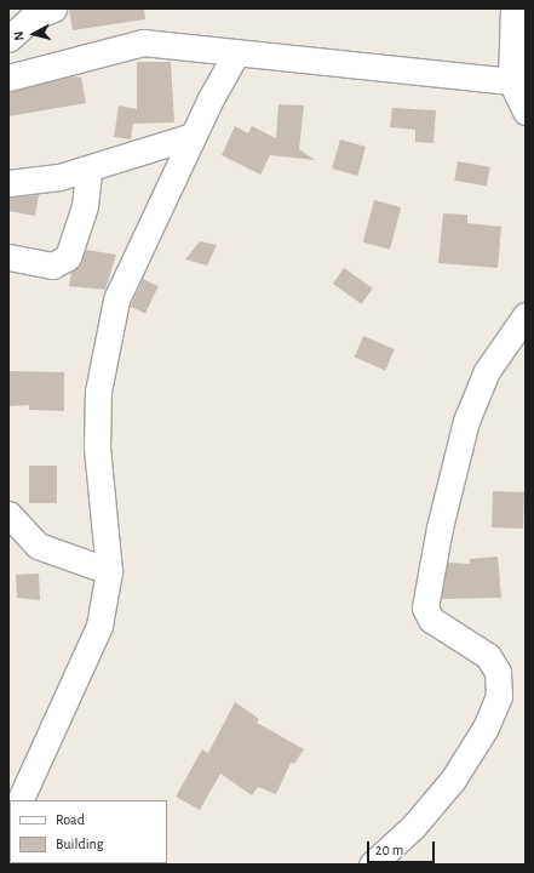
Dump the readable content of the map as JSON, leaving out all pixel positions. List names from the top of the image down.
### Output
{
  "legend": ["Road", "Building"],
  "scale_bar": "20 m",
  "north": "left"
}
